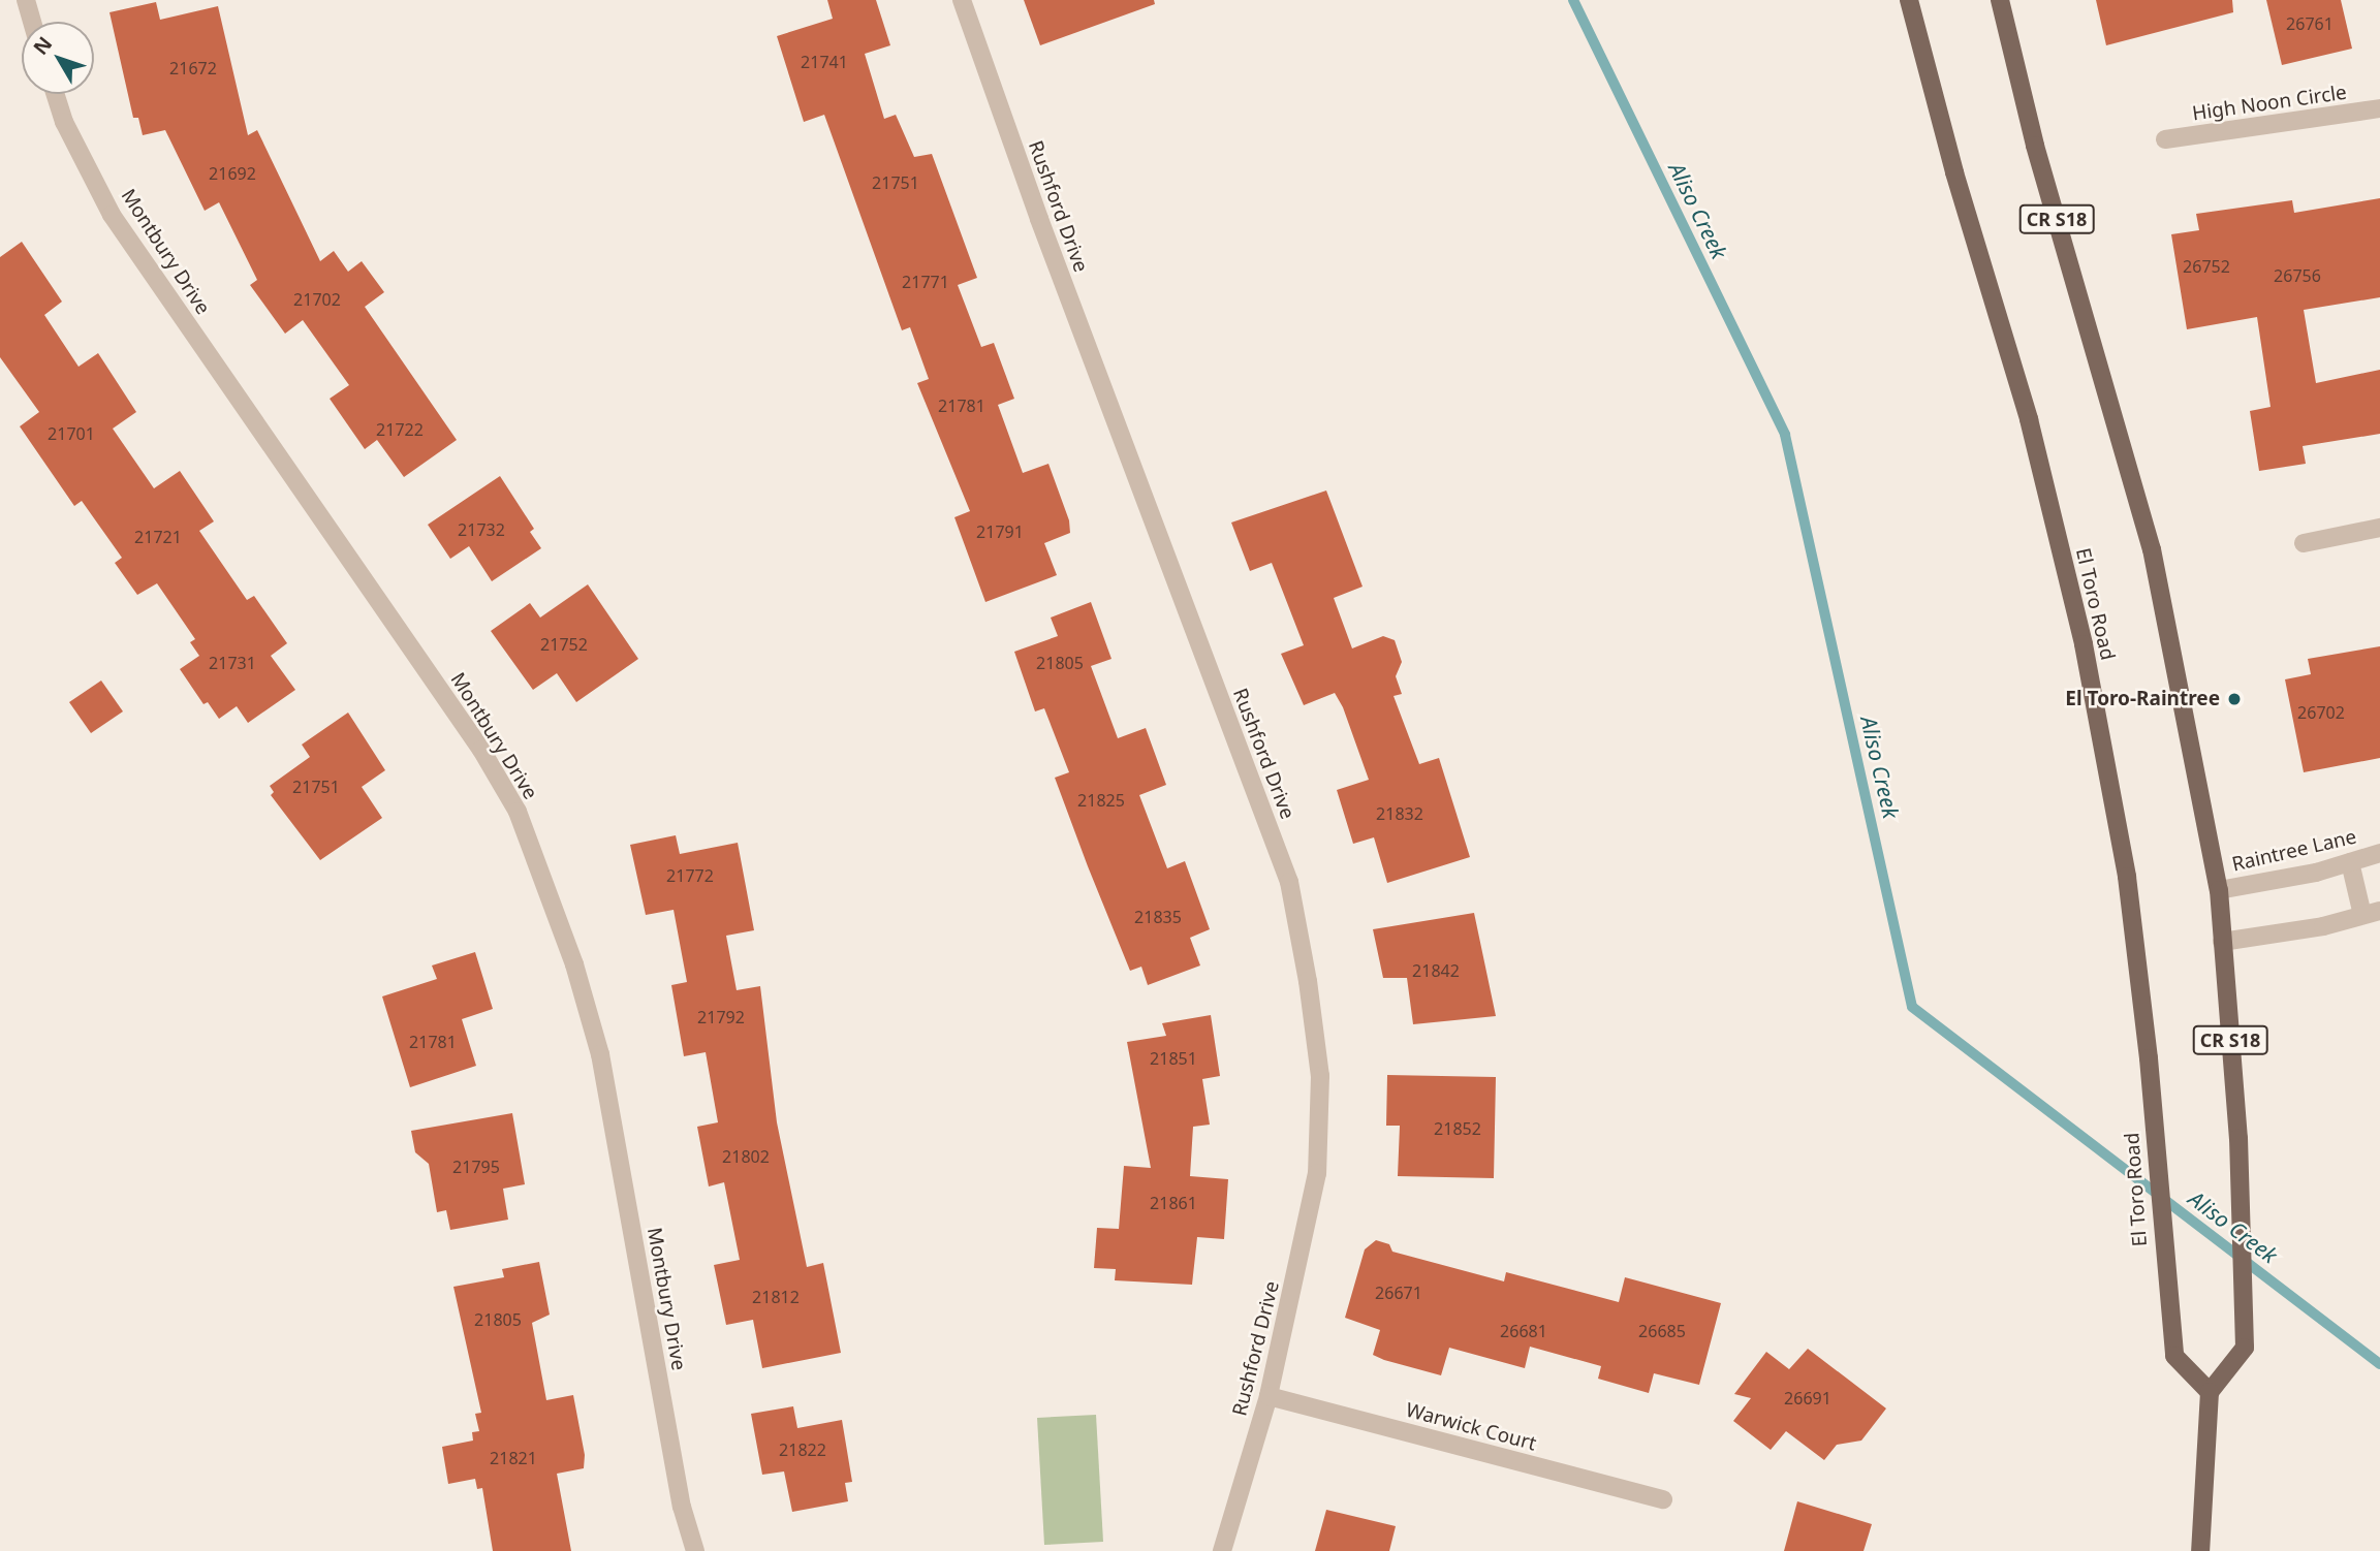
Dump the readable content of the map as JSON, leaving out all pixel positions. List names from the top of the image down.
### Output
{
  "streets": {
    "main road": ["CR S18", "El Toro Road"],
    "street": [
      "High Noon Circle",
      "Rushford Drive",
      "Montbury Drive",
      "Raintree Lane",
      "Warwick Court"
    ]
  },
  "crossings": [
    ["Rushford Drive", "Warwick Court"],
    ["CR S18", "El Toro Road"],
    ["CR S18", "Raintree Lane"]
  ],
  "water": ["Aliso Creek"],
  "places": ["El Toro-Raintree"],
  "house_numbers": [
    "26761",
    "21741",
    "21672",
    "21692",
    "21751",
    "26752",
    "26756",
    "21771",
    "21702",
    "21781",
    "21722",
    "21701",
    "21732",
    "21791",
    "21721",
    "21752",
    "21731",
    "21805",
    "26702",
    "21751",
    "21825",
    "21832",
    "21772",
    "21835",
    "21842",
    "21792",
    "21781",
    "21851",
    "21852",
    "21802",
    "21795",
    "21861",
    "26671",
    "21812",
    "21805",
    "26681",
    "26685",
    "26691",
    "21822",
    "21821"
  ],
  "north": "top left"
}
